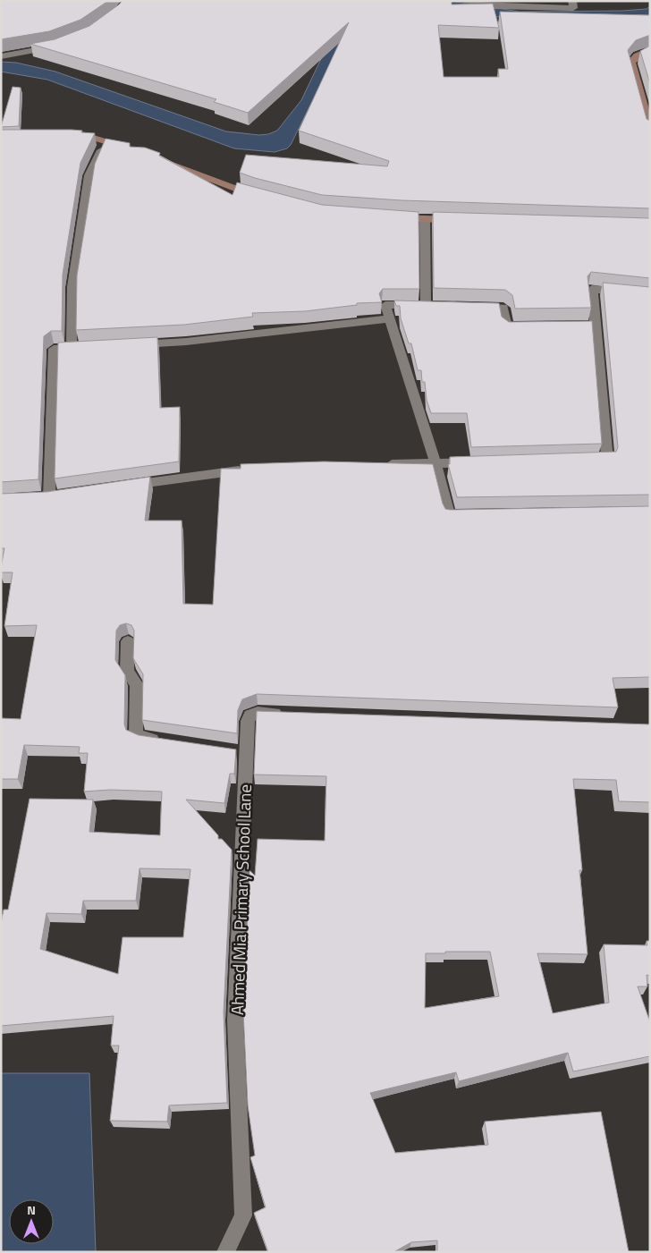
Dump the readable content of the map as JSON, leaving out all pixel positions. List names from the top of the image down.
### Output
{
  "streets": {
    "street": ["Ahmed Mia Primary School Lane"]
  },
  "north": "top"
}
